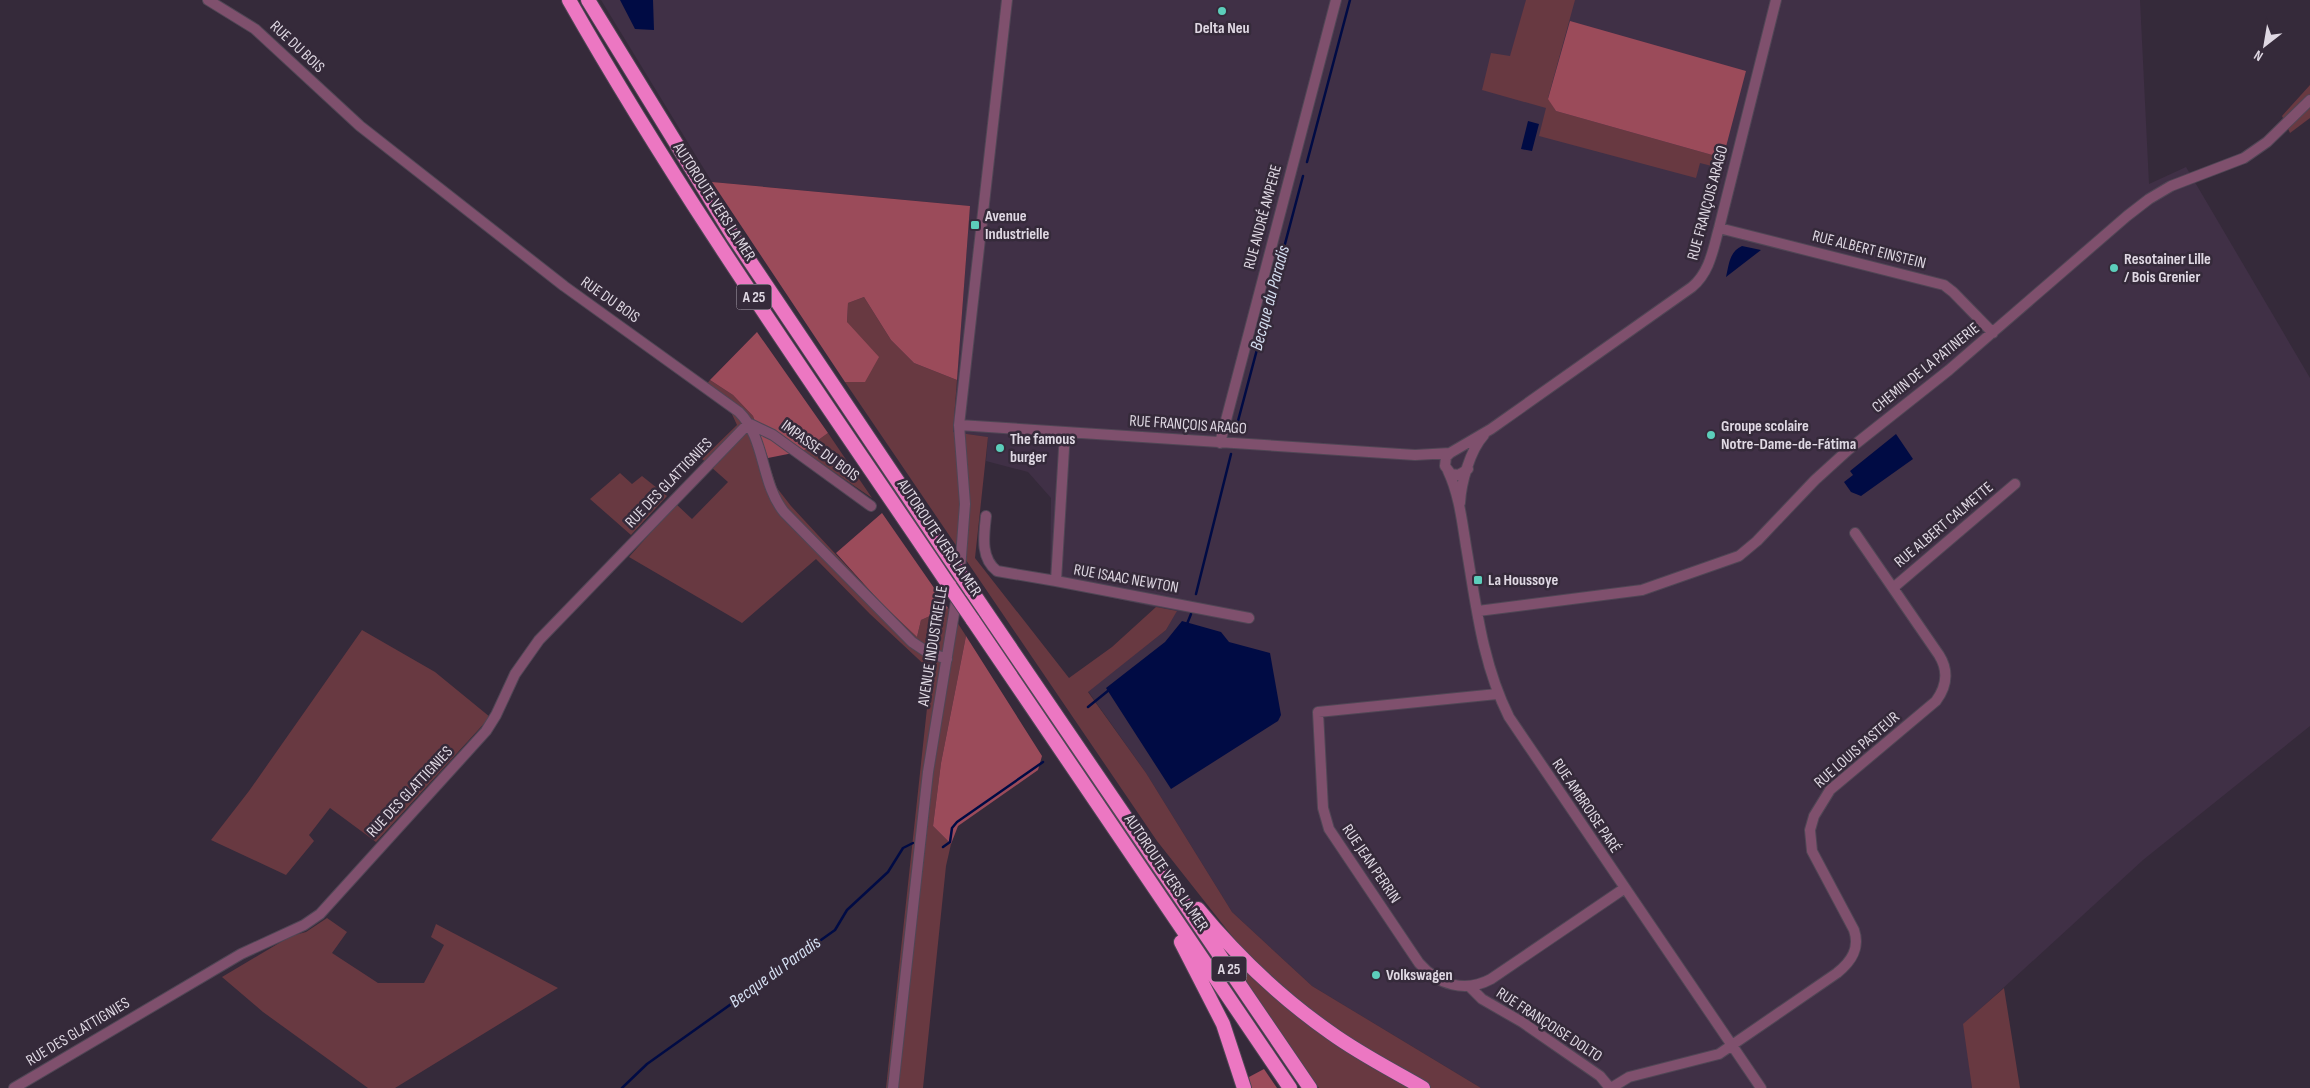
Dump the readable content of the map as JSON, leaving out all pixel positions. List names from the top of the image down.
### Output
{
  "streets": {
    "highway": ["AUTOROUTE VERS LA MER", "A 25"],
    "street": [
      "RUE DU BOIS",
      "RUE FRANÇOIS ARAGO",
      "RUE ANDRÉ AMPERE",
      "RUE ALBERT EINSTEIN",
      "CHEMIN DE LA PATINERIE",
      "IMPASSE DU BOIS",
      "RUE DES GLATTIGNIES",
      "RUE ALBERT CALMETTE",
      "RUE ISAAC NEWTON",
      "AVENUE INDUSTRIELLE",
      "RUE LOUIS PASTEUR",
      "RUE AMBROISE PARÉ",
      "RUE JEAN PERRIN",
      "RUE FRANÇOISE DOLTO"
    ]
  },
  "crossings": [
    ["RUE DU BOIS", "IMPASSE DU BOIS"],
    ["RUE DU BOIS", "RUE DES GLATTIGNIES"],
    ["RUE DU BOIS", "AVENUE INDUSTRIELLE"],
    ["RUE FRANÇOIS ARAGO", "RUE ANDRÉ AMPERE"],
    ["RUE FRANÇOIS ARAGO", "RUE ALBERT EINSTEIN"],
    ["RUE FRANÇOIS ARAGO", "RUE ISAAC NEWTON"],
    ["RUE FRANÇOIS ARAGO", "AVENUE INDUSTRIELLE"],
    ["RUE FRANÇOIS ARAGO", "RUE AMBROISE PARÉ"],
    ["RUE ALBERT EINSTEIN", "CHEMIN DE LA PATINERIE"],
    ["CHEMIN DE LA PATINERIE", "RUE AMBROISE PARÉ"],
    ["IMPASSE DU BOIS", "RUE DES GLATTIGNIES"],
    ["RUE ALBERT CALMETTE", "RUE LOUIS PASTEUR"],
    ["RUE LOUIS PASTEUR", "RUE AMBROISE PARÉ"],
    ["RUE LOUIS PASTEUR", "RUE FRANÇOISE DOLTO"],
    ["RUE AMBROISE PARÉ", "RUE JEAN PERRIN"],
    ["RUE JEAN PERRIN", "RUE FRANÇOISE DOLTO"]
  ],
  "water": ["Becque du Paradis"],
  "places": {
    "other": [
      "Delta Neu",
      "Resotainer Lille / Bois Grenier",
      "Groupe scolaire Notre-Dame-de-Fátima",
      "The famous burger",
      "Volkswagen"
    ],
    "transit": ["Avenue Industrielle", "La Houssoye"]
  },
  "north": "bottom left"
}
